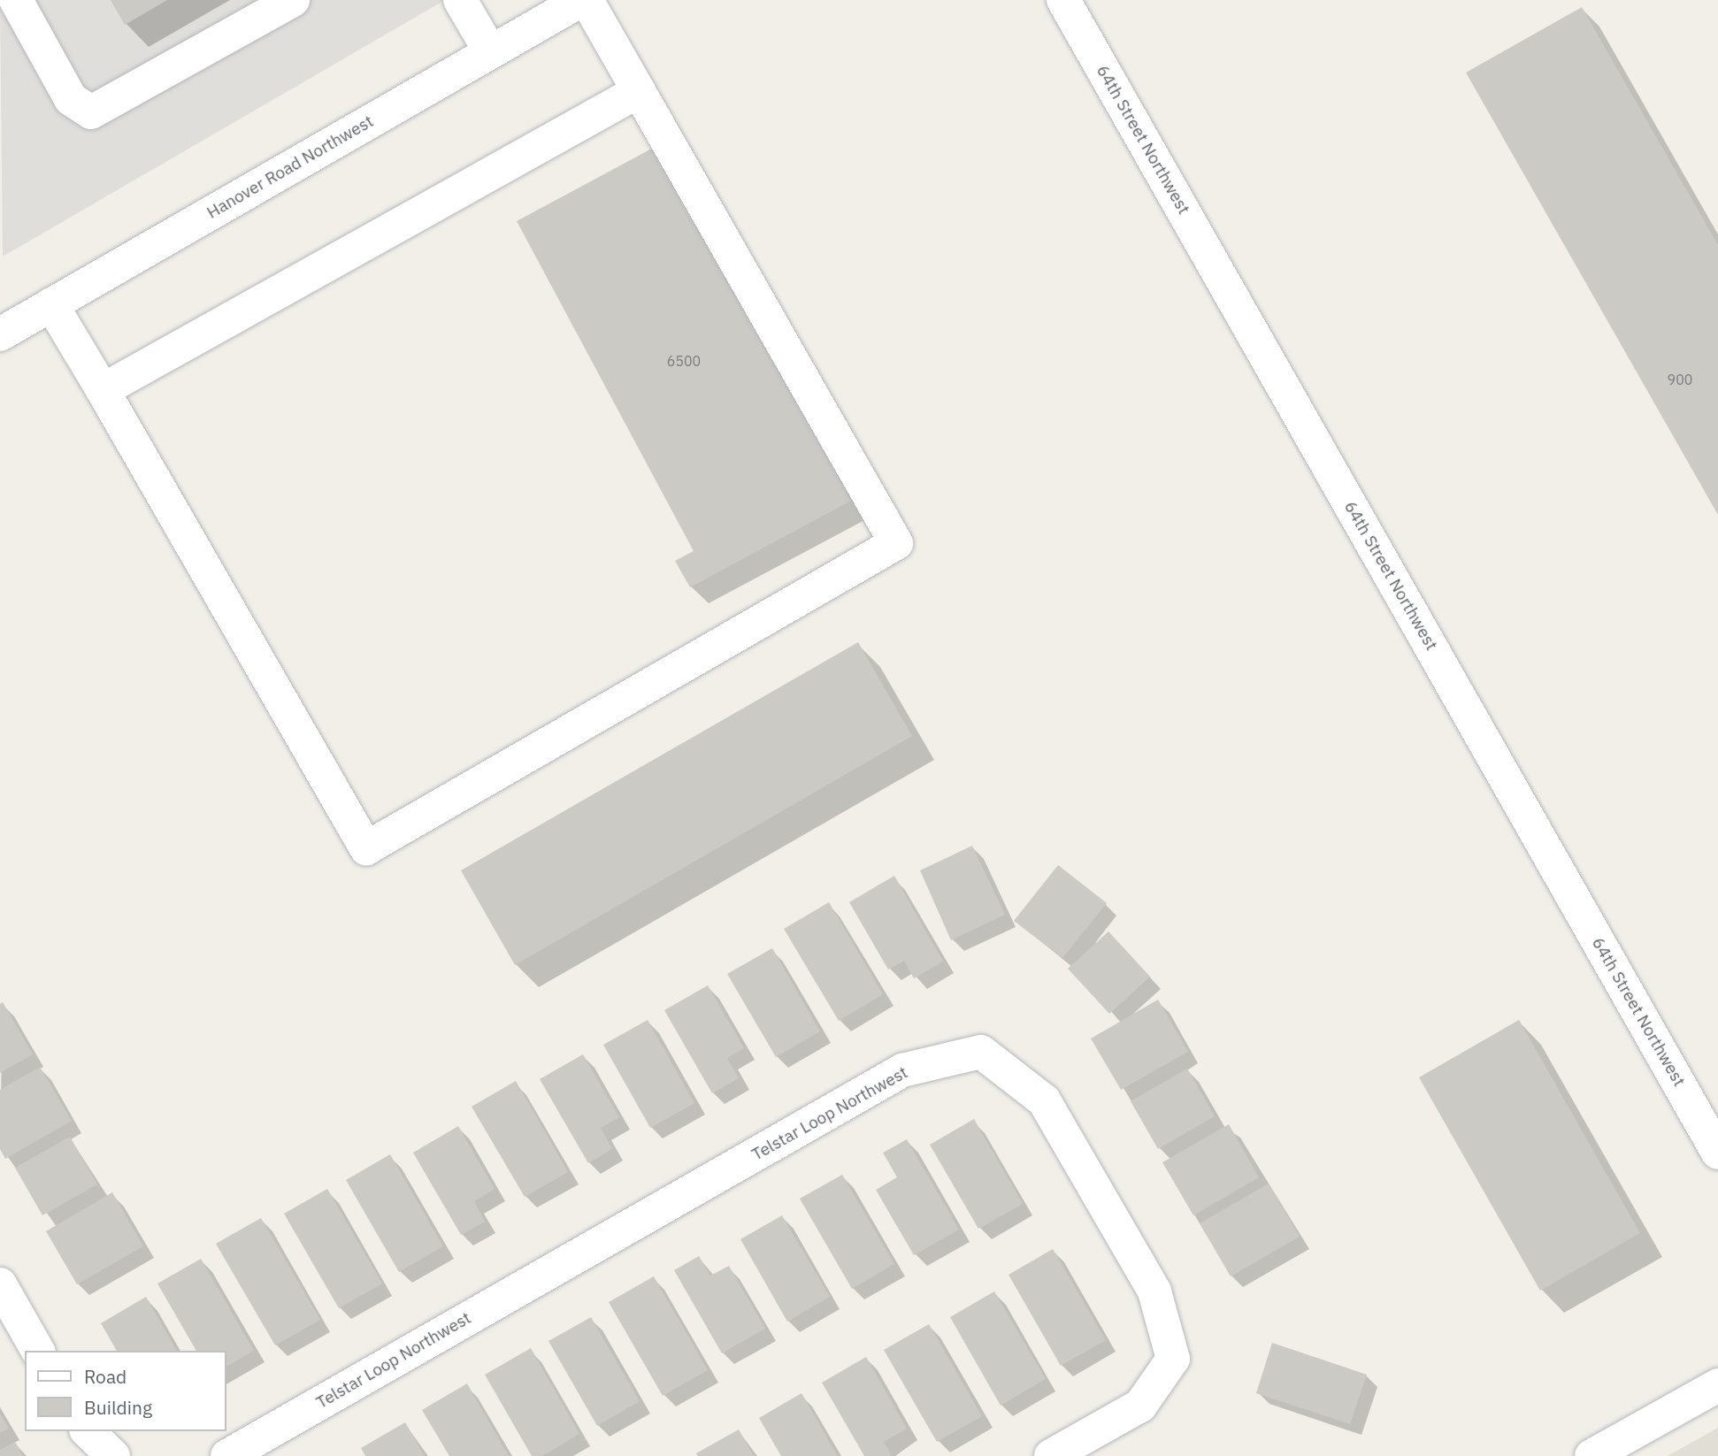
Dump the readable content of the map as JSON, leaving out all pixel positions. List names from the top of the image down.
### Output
{
  "streets": {
    "street": ["64th Street Northwest", "Hanover Road Northwest", "Telstar Loop Northwest"]
  },
  "house_numbers": ["6500", "900"],
  "legend": ["Road", "Building"]
}
